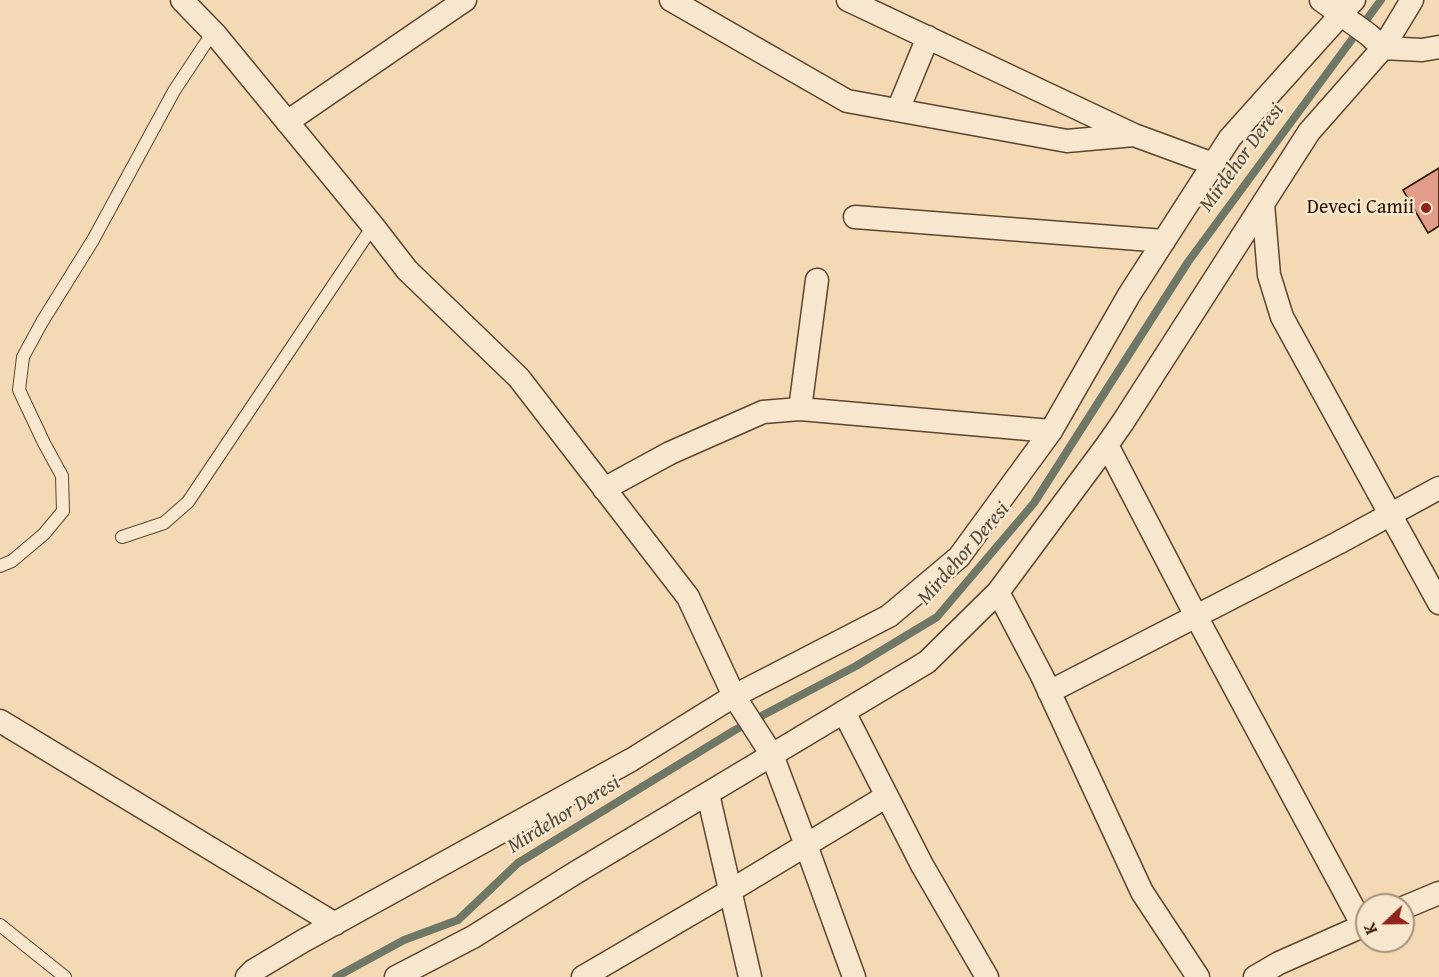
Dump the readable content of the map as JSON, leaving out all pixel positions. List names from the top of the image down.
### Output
{
  "water": ["Mirdehor Deresi"],
  "places": ["Deveci Camii"],
  "north": "left"
}
